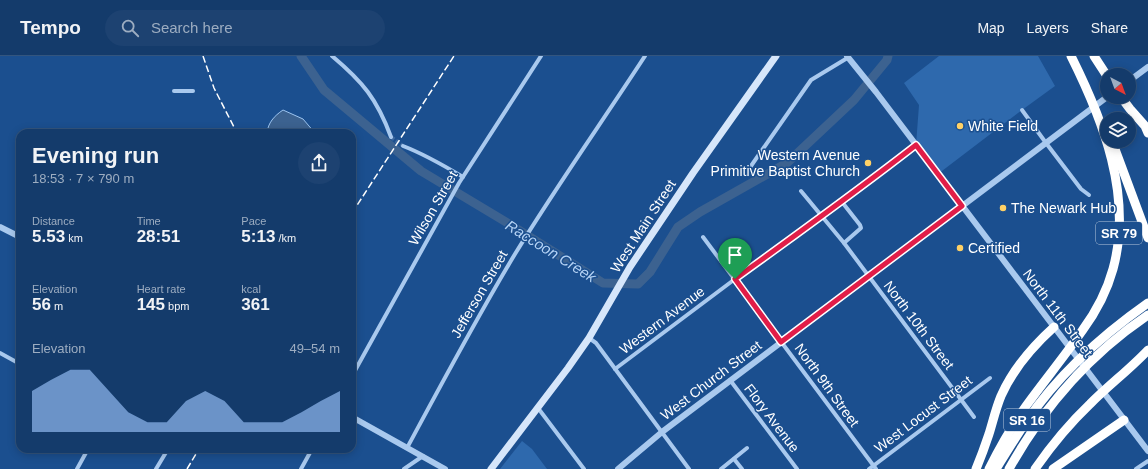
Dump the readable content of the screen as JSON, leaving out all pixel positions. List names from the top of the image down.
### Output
{
  "streets": {
    "highway": ["SR 79", "SR 16"],
    "main road": ["West Main Street"],
    "street": [
      "Wilson Street",
      "Jefferson Street",
      "North 11th Street",
      "Western Avenue",
      "North 10th Street",
      "West Church Street",
      "North 9th Street",
      "West Locust Street",
      "Flory Avenue"
    ]
  },
  "crossings": [
    ["North 11th Street", "Western Avenue"],
    ["North 11th Street", "West Church Street"],
    ["Western Avenue", "North 10th Street"],
    ["Western Avenue", "North 9th Street"],
    ["North 10th Street", "West Church Street"],
    ["North 10th Street", "West Locust Street"],
    ["West Church Street", "North 9th Street"],
    ["West Church Street", "Flory Avenue"],
    ["North 9th Street", "West Locust Street"]
  ],
  "water": ["Raccoon Creek"],
  "places": [
    "White Field",
    "Western Avenue Primitive Baptist Church",
    "The Newark Hub",
    "Certified"
  ],
  "north": "bottom right",
  "page": {
    "header": "Tempo",
    "search": "Search here",
    "nav": ["Map", "Layers", "Share"],
    "heading": ["Evening run", "18:53 · 7 × 790 m"],
    "stats": [
      ["Distance", "5.53 km"],
      ["Time", "28:51"],
      ["Pace", "5:13 /km"],
      ["Elevation", "56 m"],
      ["Heart rate", "145 bpm"],
      ["kcal", "361"]
    ],
    "chart": ["Elevation", "49–54 m"]
  }
}
